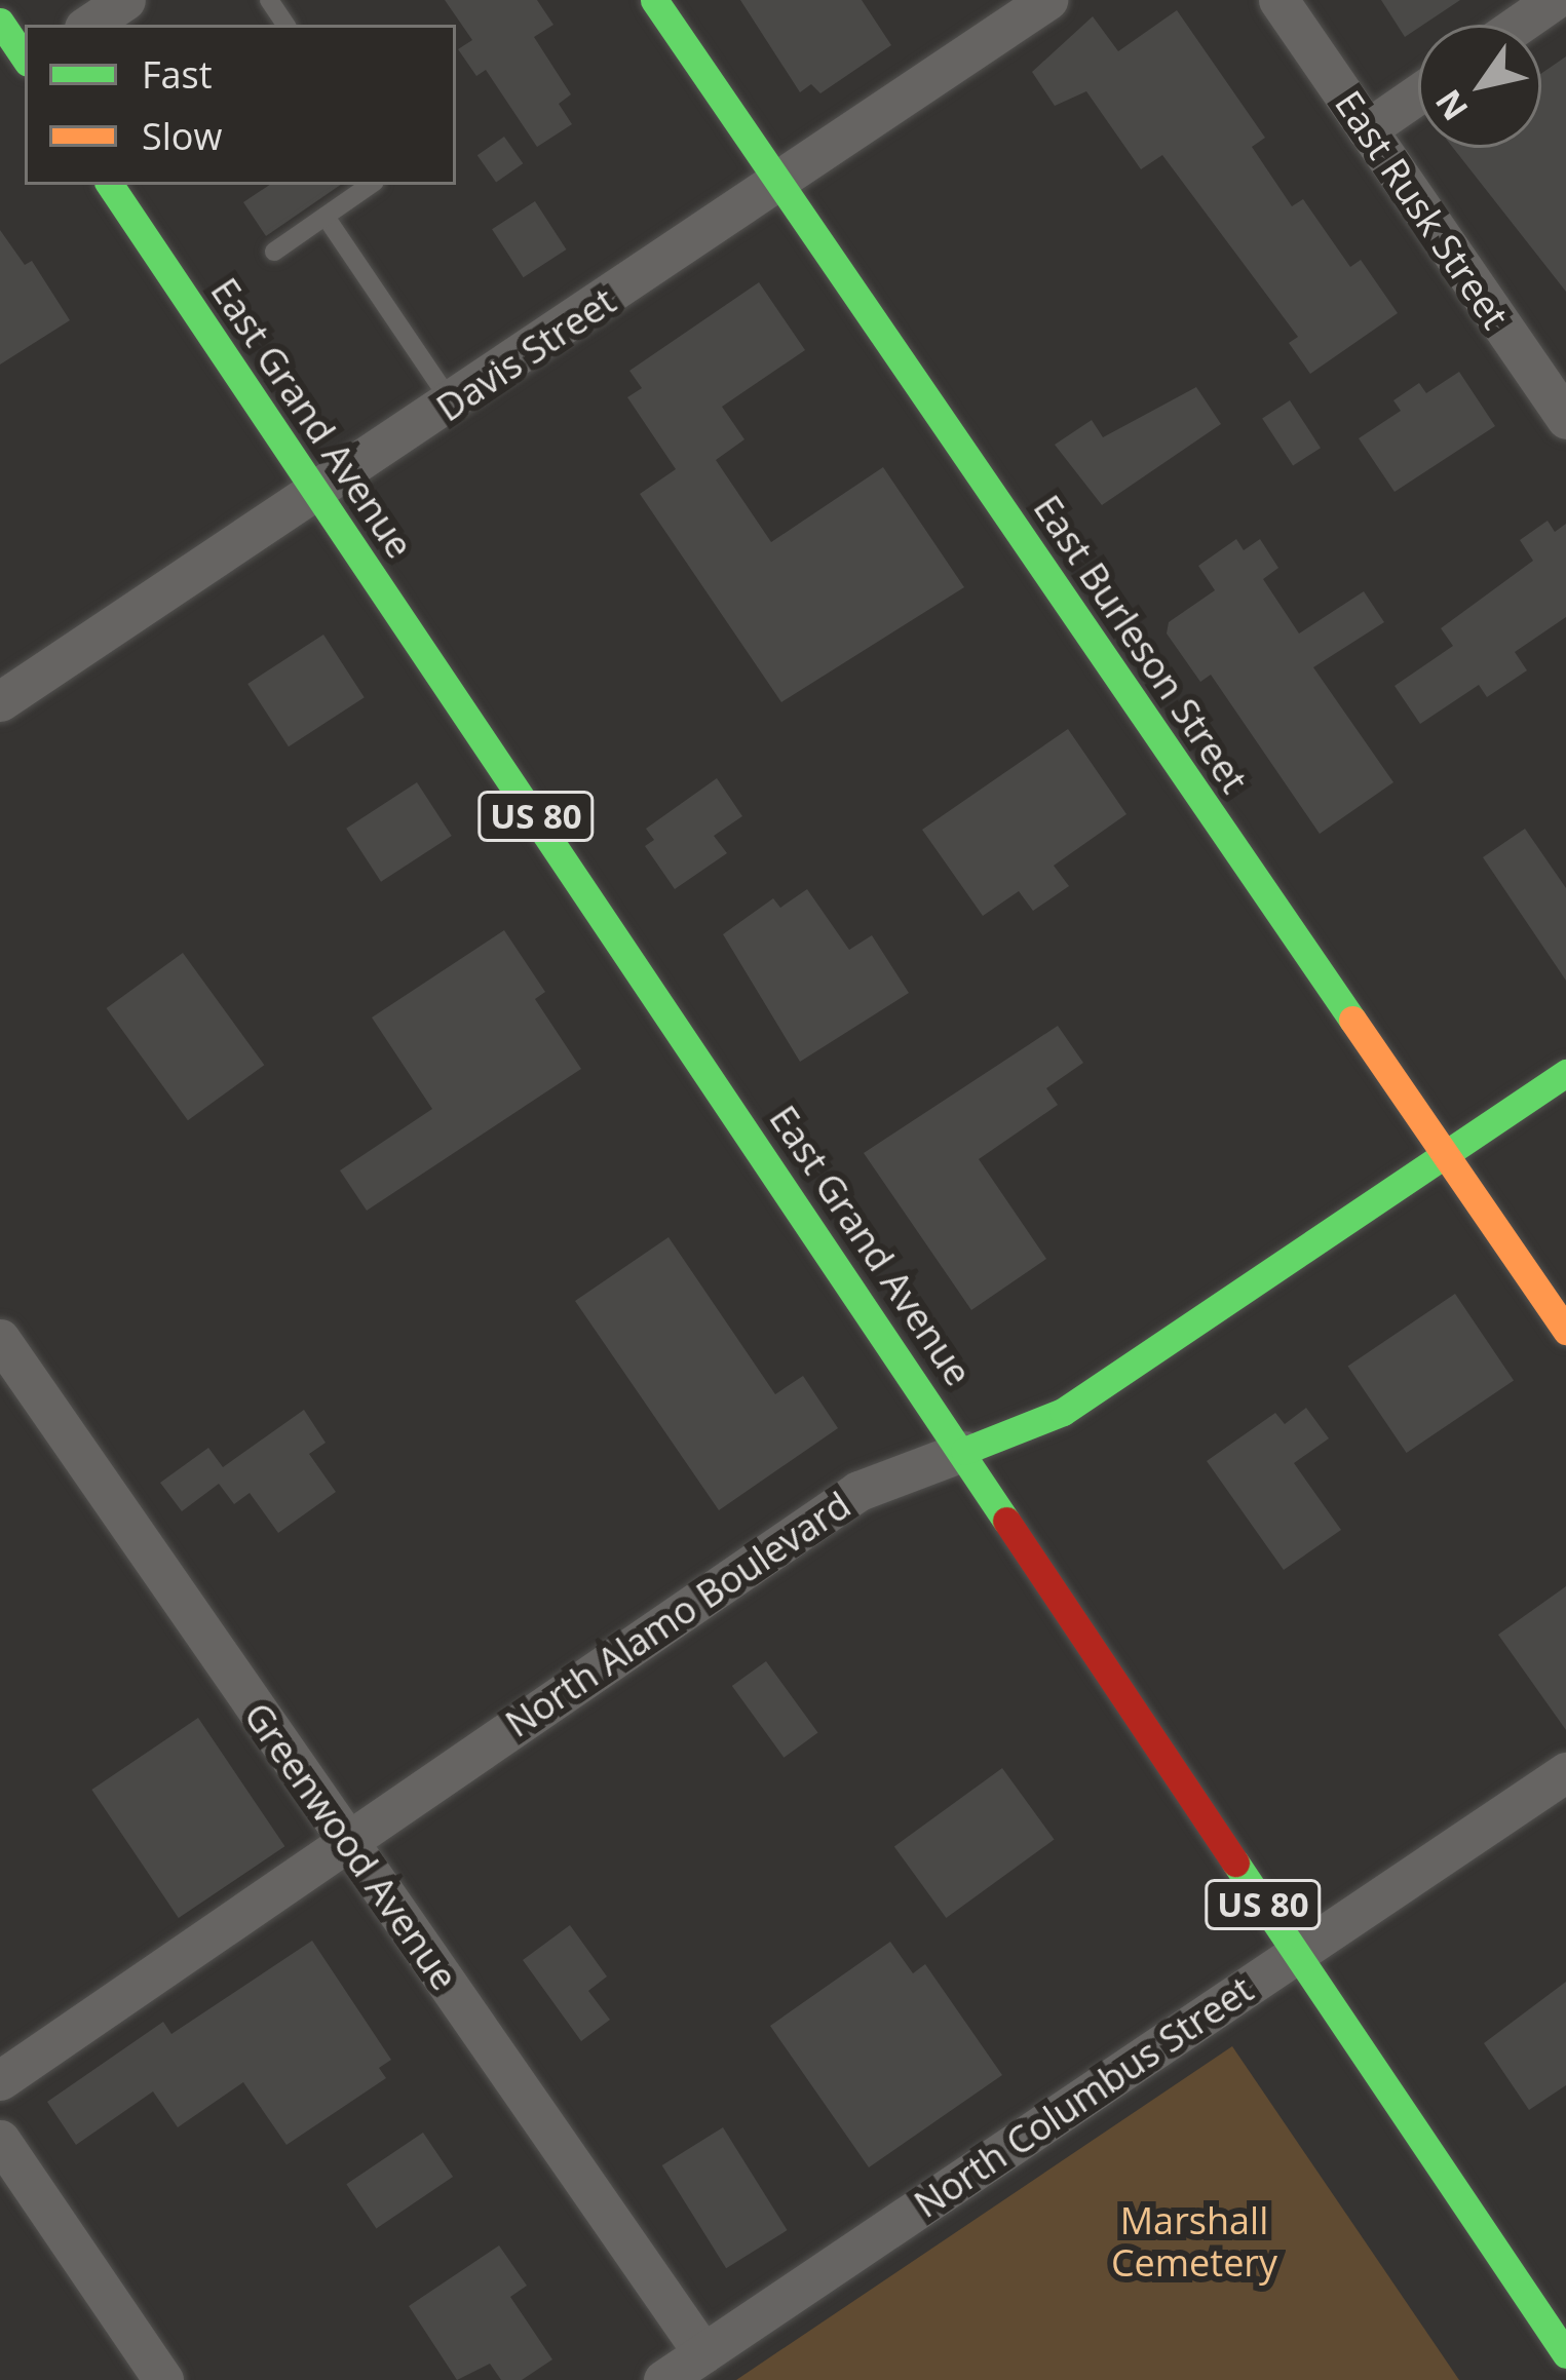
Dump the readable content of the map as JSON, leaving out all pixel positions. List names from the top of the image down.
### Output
{
  "streets": {
    "main road": [
      "East Grand Avenue",
      "East Burleson Street",
      "US 80",
      "North Alamo Boulevard"
    ],
    "street": [
      "East Rusk Street",
      "Davis Street",
      "Greenwood Avenue",
      "North Columbus Street"
    ]
  },
  "crossings": [
    ["Davis Street", "East Grand Avenue"],
    ["Davis Street", "East Burleson Street"],
    ["East Grand Avenue", "North Alamo Boulevard"],
    ["East Grand Avenue", "North Columbus Street"],
    ["East Burleson Street", "North Alamo Boulevard"],
    ["North Alamo Boulevard", "Greenwood Avenue"],
    ["Greenwood Avenue", "North Columbus Street"]
  ],
  "parks": ["Marshall Cemetery"],
  "legend": ["Fast", "Slow"],
  "north": "bottom left"
}
